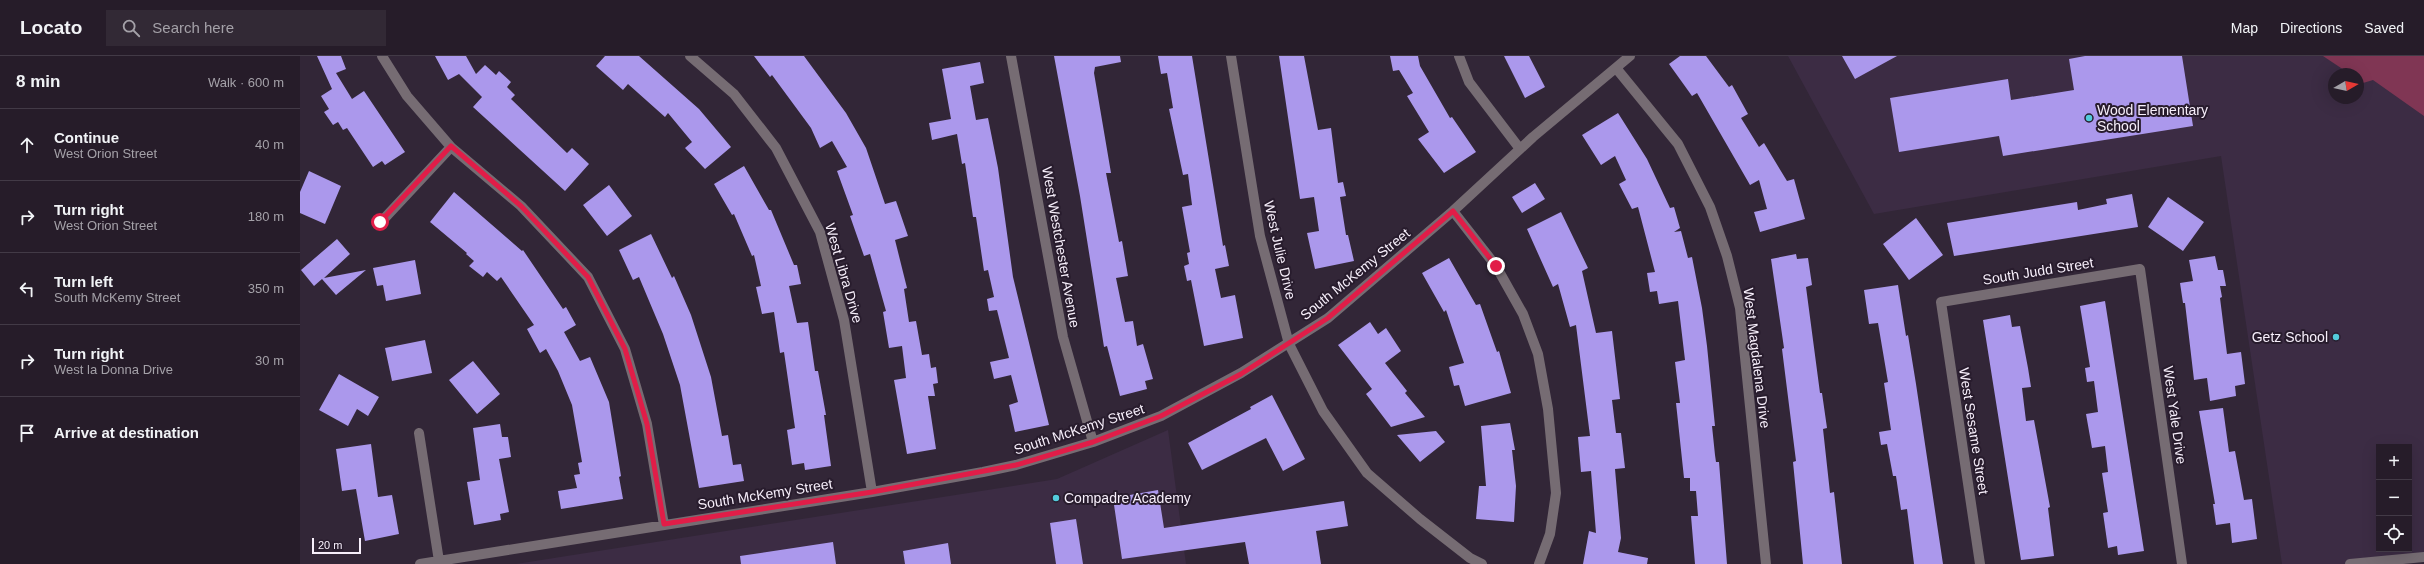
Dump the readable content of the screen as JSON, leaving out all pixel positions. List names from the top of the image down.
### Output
{
  "streets": {
    "street": [
      "West Westchester Avenue",
      "West Julie Drive",
      "South Judd Street",
      "West Libra Drive",
      "South McKemy Street",
      "West Magdalena Drive",
      "West Yale Drive",
      "West Sesame Street"
    ]
  },
  "crossings": [
    ["West Westchester Avenue", "South McKemy Street"],
    ["West Julie Drive", "South McKemy Street"],
    ["South Judd Street", "West Yale Drive"],
    ["South Judd Street", "West Sesame Street"],
    ["West Libra Drive", "South McKemy Street"],
    ["South McKemy Street", "West Magdalena Drive"]
  ],
  "places": ["Wood Elementary School", "Getz School", "Compadre Academy"],
  "scale_bar": "20 m",
  "north": "right",
  "page": {
    "header": "Locato",
    "search": "Search here",
    "nav": ["Map", "Directions", "Saved"],
    "heading": ["8 min", "Walk · 600 m"],
    "list": [
      ["Continue", "West Orion Street", "40 m"],
      ["Turn right", "West Orion Street", "180 m"],
      ["Turn left", "South McKemy Street", "350 m"],
      ["Turn right", "West la Donna Drive", "30 m"],
      "Arrive at destination"
    ],
    "map_buttons": ["+", "−"],
    "scale": "20 m"
  }
}
